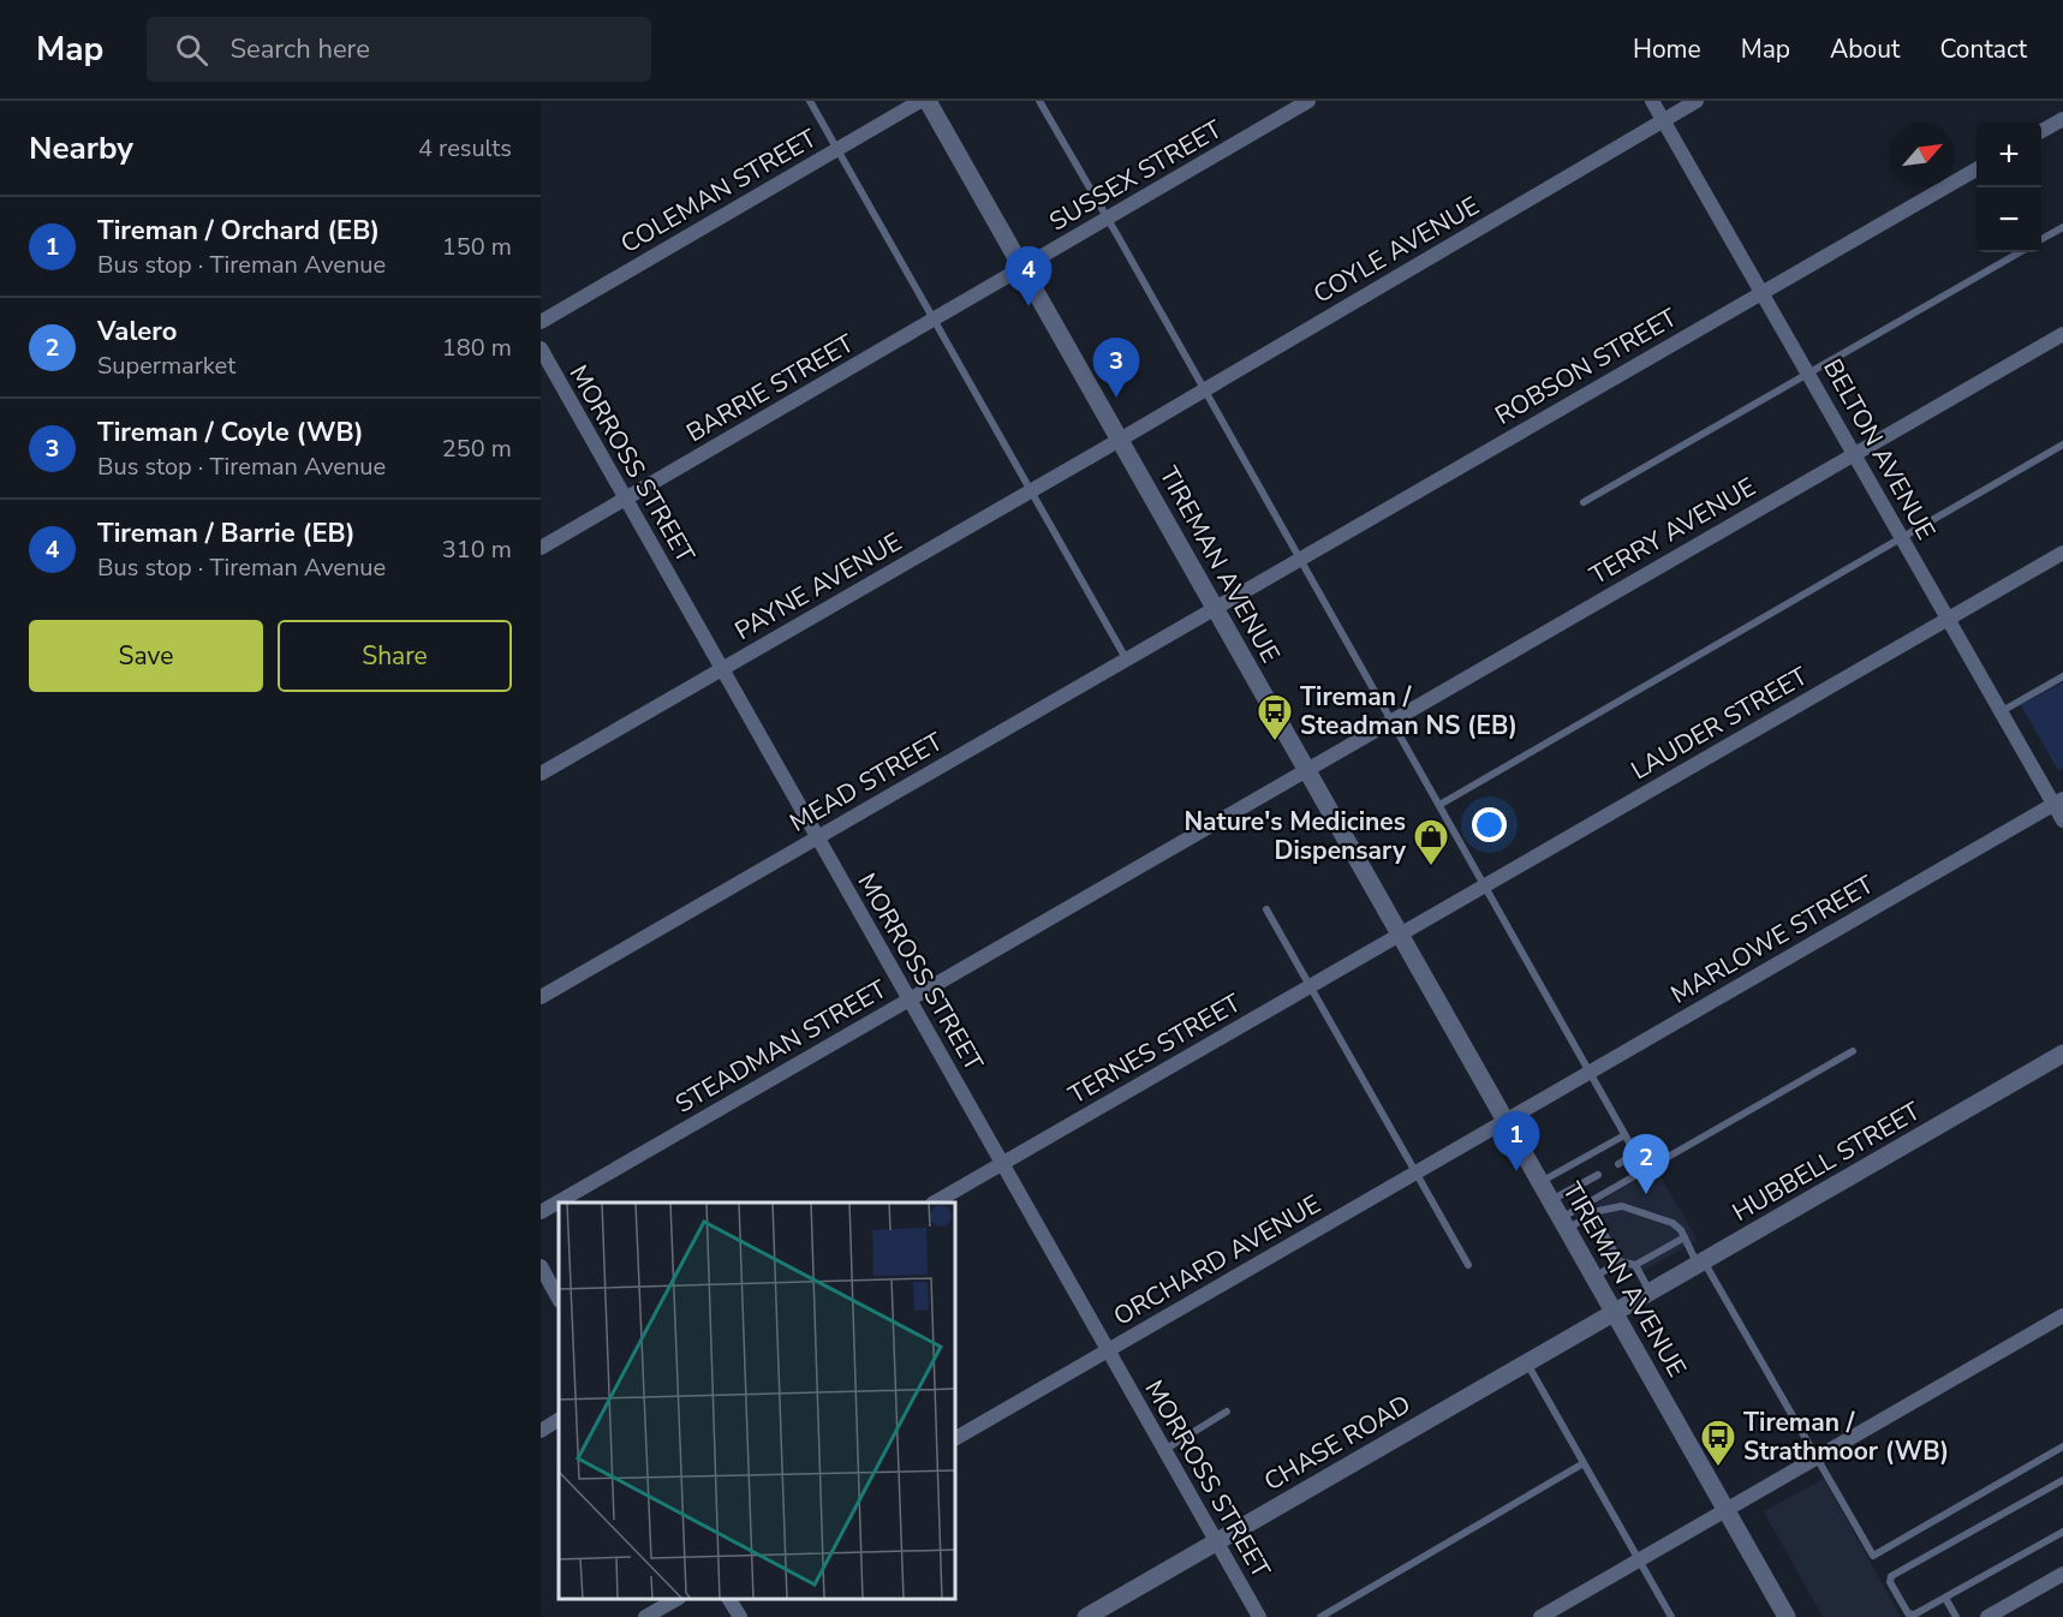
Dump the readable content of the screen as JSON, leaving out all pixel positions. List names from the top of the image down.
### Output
{
  "streets": {
    "street": [
      "SUSSEX STREET",
      "COLEMAN STREET",
      "COYLE AVENUE",
      "ROBSON STREET",
      "BARRIE STREET",
      "BELTON AVENUE",
      "MORROSS STREET",
      "TERRY AVENUE",
      "TIREMAN AVENUE",
      "PAYNE AVENUE",
      "LAUDER STREET",
      "MEAD STREET",
      "MARLOWE STREET",
      "STEADMAN STREET",
      "TERNES STREET",
      "HUBBELL STREET",
      "ORCHARD AVENUE",
      "CHASE ROAD"
    ]
  },
  "crossings": [
    ["SUSSEX STREET", "BARRIE STREET"],
    ["SUSSEX STREET", "TIREMAN AVENUE"],
    ["COYLE AVENUE", "BELTON AVENUE"],
    ["COYLE AVENUE", "TIREMAN AVENUE"],
    ["COYLE AVENUE", "PAYNE AVENUE"],
    ["ROBSON STREET", "BELTON AVENUE"],
    ["ROBSON STREET", "TIREMAN AVENUE"],
    ["ROBSON STREET", "MEAD STREET"],
    ["BARRIE STREET", "MORROSS STREET"],
    ["BARRIE STREET", "TIREMAN AVENUE"],
    ["BELTON AVENUE", "TERRY AVENUE"],
    ["BELTON AVENUE", "LAUDER STREET"],
    ["BELTON AVENUE", "MARLOWE STREET"],
    ["MORROSS STREET", "PAYNE AVENUE"],
    ["MORROSS STREET", "MEAD STREET"],
    ["MORROSS STREET", "STEADMAN STREET"],
    ["MORROSS STREET", "TERNES STREET"],
    ["MORROSS STREET", "ORCHARD AVENUE"],
    ["MORROSS STREET", "CHASE ROAD"],
    ["TERRY AVENUE", "TIREMAN AVENUE"],
    ["TERRY AVENUE", "STEADMAN STREET"],
    ["TIREMAN AVENUE", "PAYNE AVENUE"],
    ["TIREMAN AVENUE", "LAUDER STREET"],
    ["TIREMAN AVENUE", "MEAD STREET"],
    ["TIREMAN AVENUE", "MARLOWE STREET"],
    ["TIREMAN AVENUE", "STEADMAN STREET"],
    ["TIREMAN AVENUE", "TERNES STREET"],
    ["TIREMAN AVENUE", "HUBBELL STREET"],
    ["TIREMAN AVENUE", "ORCHARD AVENUE"],
    ["TIREMAN AVENUE", "CHASE ROAD"],
    ["LAUDER STREET", "TERNES STREET"],
    ["MARLOWE STREET", "ORCHARD AVENUE"],
    ["HUBBELL STREET", "CHASE ROAD"]
  ],
  "places": {
    "bus stop": ["Tireman / Steadman NS (EB)", "Tireman / Strathmoor (WB)"],
    "shop": ["Nature's Medicines Dispensary"]
  },
  "north": "top right",
  "page": {
    "header": "Map",
    "search": "Search here",
    "nav": [
      "Home",
      "Map",
      "About",
      "Contact"
    ],
    "heading": ["Nearby", "4 results"],
    "map_buttons": ["+", "−"],
    "list": [
      {
        "mark": "1",
        "name": "Tireman / Orchard (EB)",
        "note": "Bus stop · Tireman Avenue",
        "value": "150 m"
      },
      {
        "mark": "2",
        "name": "Valero",
        "note": "Supermarket",
        "value": "180 m"
      },
      {
        "mark": "3",
        "name": "Tireman / Coyle (WB)",
        "note": "Bus stop · Tireman Avenue",
        "value": "250 m"
      },
      {
        "mark": "4",
        "name": "Tireman / Barrie (EB)",
        "note": "Bus stop · Tireman Avenue",
        "value": "310 m"
      }
    ],
    "pins": [
      "4",
      "3",
      "1",
      "2"
    ],
    "buttons": ["Save", "Share"]
  }
}
